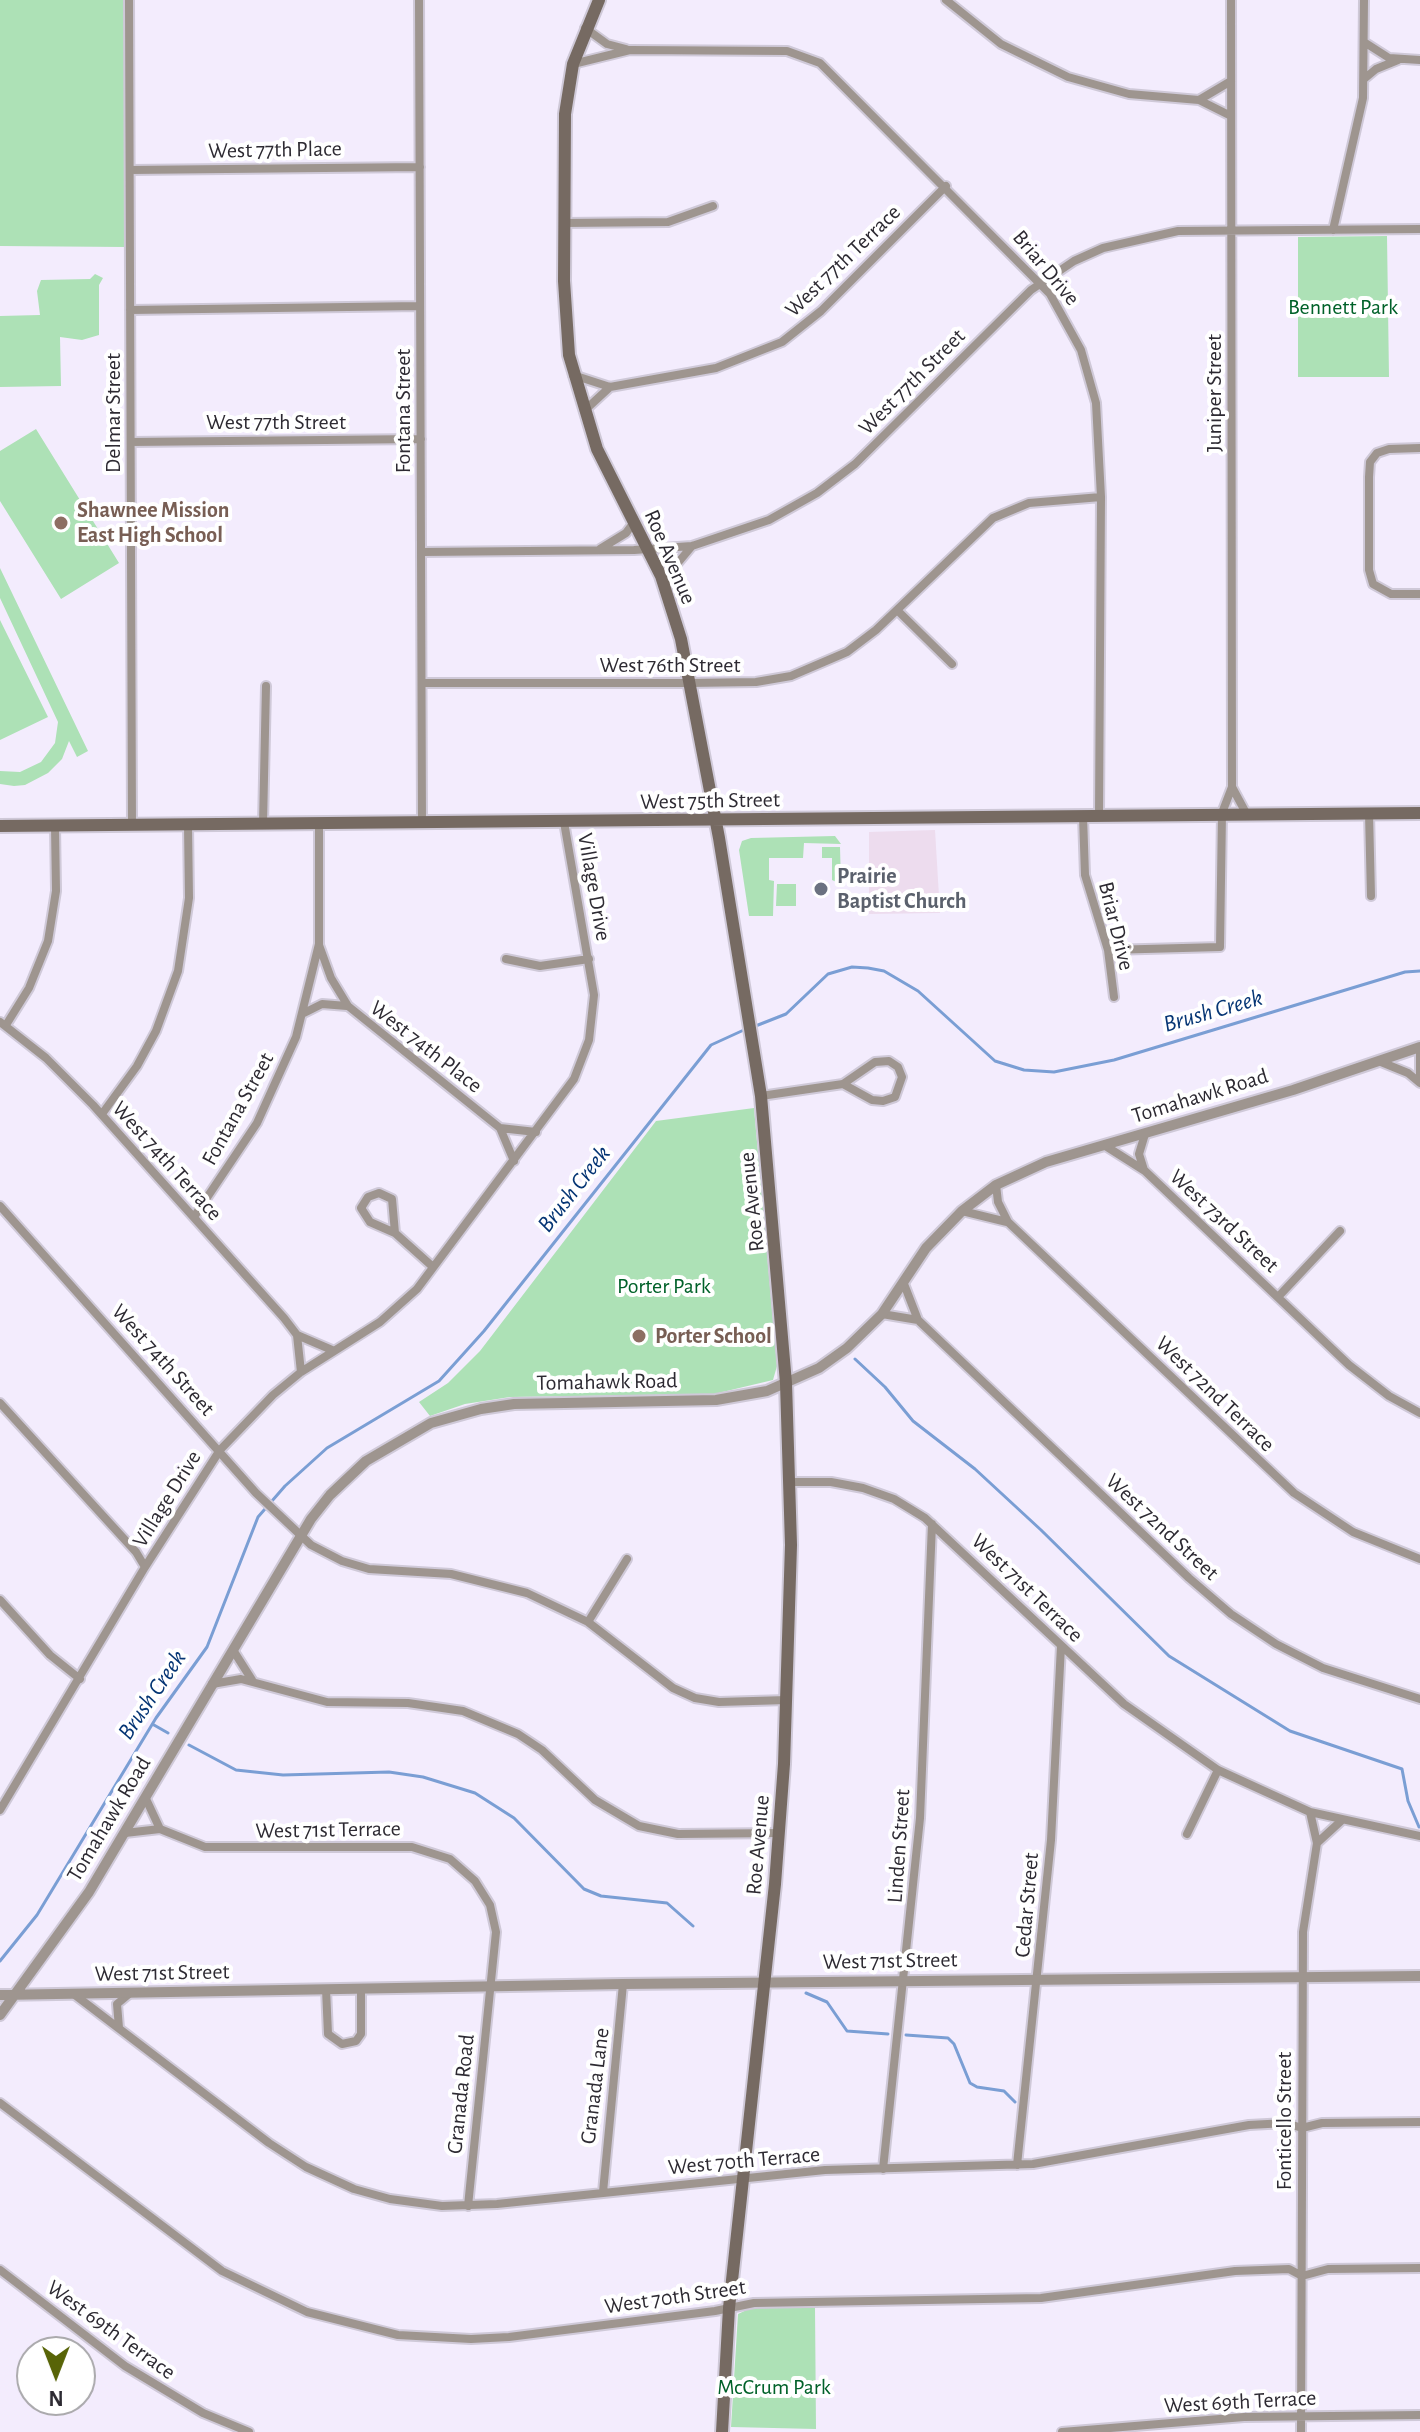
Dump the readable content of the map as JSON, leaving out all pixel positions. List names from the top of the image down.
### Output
{
  "streets": {
    "main road": ["Roe Avenue", "West 75th Street"],
    "street": [
      "West 77th Place",
      "West 77th Terrace",
      "Briar Drive",
      "West 77th Street",
      "Juniper Street",
      "Fontana Street",
      "Delmar Street",
      "West 76th Street",
      "Village Drive",
      "West 74th Place",
      "Tomahawk Road",
      "West 74th Terrace",
      "West 73rd Street",
      "West 74th Street",
      "West 72nd Terrace",
      "West 72nd Street",
      "West 71st Terrace",
      "Linden Street",
      "Cedar Street",
      "West 71st Street",
      "Granada Lane",
      "Granada Road",
      "Fonticello Street",
      "West 70th Terrace",
      "West 70th Street",
      "West 69th Terrace"
    ]
  },
  "crossings": [
    ["West 77th Place", "Fontana Street"],
    ["West 77th Place", "Delmar Street"],
    ["West 77th Terrace", "Briar Drive"],
    ["West 77th Terrace", "Roe Avenue"],
    ["Briar Drive", "West 77th Street"],
    ["Briar Drive", "Juniper Street"],
    ["Briar Drive", "Roe Avenue"],
    ["Briar Drive", "West 76th Street"],
    ["Briar Drive", "West 75th Street"],
    ["West 77th Street", "Juniper Street"],
    ["West 77th Street", "Fontana Street"],
    ["West 77th Street", "Delmar Street"],
    ["West 77th Street", "Roe Avenue"],
    ["Juniper Street", "West 75th Street"],
    ["Fontana Street", "West 76th Street"],
    ["Fontana Street", "West 75th Street"],
    ["Fontana Street", "West 74th Place"],
    ["Fontana Street", "West 74th Terrace"],
    ["Delmar Street", "West 75th Street"],
    ["Roe Avenue", "West 76th Street"],
    ["Roe Avenue", "West 75th Street"],
    ["Roe Avenue", "Tomahawk Road"],
    ["Roe Avenue", "West 71st Terrace"],
    ["Roe Avenue", "West 71st Street"],
    ["Roe Avenue", "West 70th Terrace"],
    ["Roe Avenue", "West 70th Street"],
    ["West 75th Street", "Village Drive"],
    ["Village Drive", "West 74th Place"],
    ["Village Drive", "West 74th Terrace"],
    ["Village Drive", "West 74th Street"],
    ["Tomahawk Road", "West 73rd Street"],
    ["Tomahawk Road", "West 74th Street"],
    ["Tomahawk Road", "West 72nd Terrace"],
    ["Tomahawk Road", "West 72nd Street"],
    ["Tomahawk Road", "West 71st Terrace"],
    ["Tomahawk Road", "West 71st Street"],
    ["West 71st Terrace", "Linden Street"],
    ["West 71st Terrace", "Cedar Street"],
    ["West 71st Terrace", "West 71st Street"],
    ["West 71st Terrace", "Granada Road"],
    ["West 71st Terrace", "Fonticello Street"],
    ["Linden Street", "West 71st Street"],
    ["Linden Street", "West 70th Terrace"],
    ["Cedar Street", "West 71st Street"],
    ["Cedar Street", "West 70th Terrace"],
    ["West 71st Street", "Granada Lane"],
    ["West 71st Street", "Granada Road"],
    ["West 71st Street", "Fonticello Street"],
    ["West 71st Street", "West 70th Terrace"],
    ["Granada Lane", "West 70th Terrace"],
    ["Granada Road", "West 70th Terrace"],
    ["Fonticello Street", "West 70th Terrace"],
    ["Fonticello Street", "West 70th Street"],
    ["Fonticello Street", "West 69th Terrace"]
  ],
  "water": ["Brush Creek"],
  "parks": ["Bennett Park", "Porter Park", "McCrum Park"],
  "places": ["Shawnee Mission East High School", "Prairie Baptist Church", "Porter School"],
  "north": "bottom"
}
